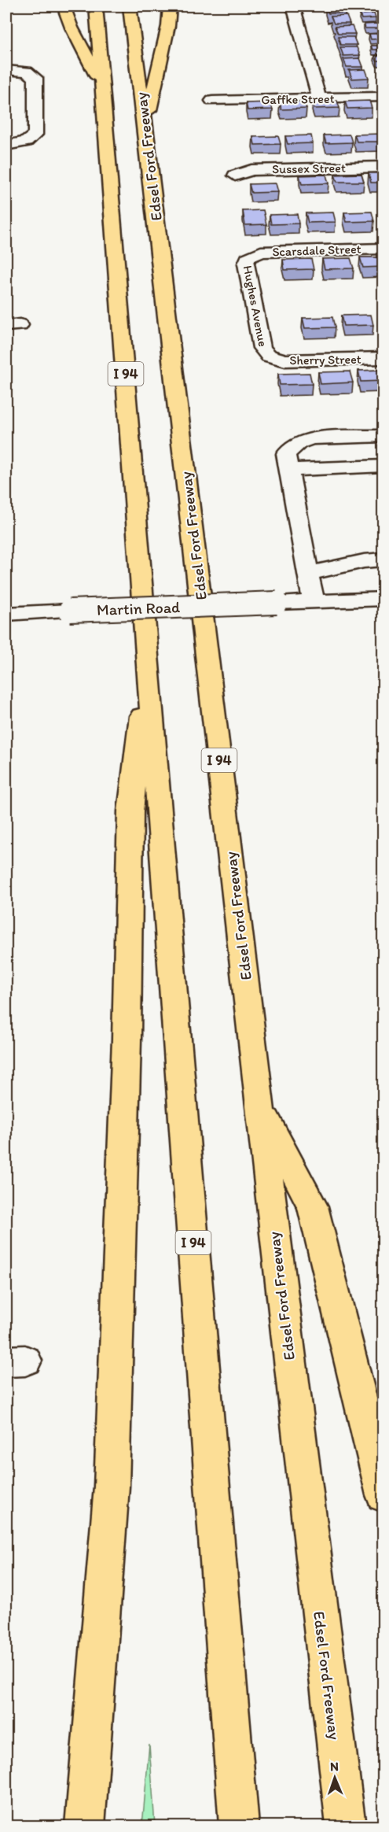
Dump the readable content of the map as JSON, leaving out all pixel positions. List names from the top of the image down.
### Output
{
  "streets": {
    "highway": ["Edsel Ford Freeway", "I 94"],
    "street": [
      "Gaffke Street",
      "Sussex Street",
      "Scarsdale Street",
      "Hughes Avenue",
      "Sherry Street",
      "Martin Road"
    ]
  },
  "crossings": [
    ["Scarsdale Street", "Hughes Avenue"],
    ["Hughes Avenue", "Sherry Street"]
  ],
  "north": "top"
}
